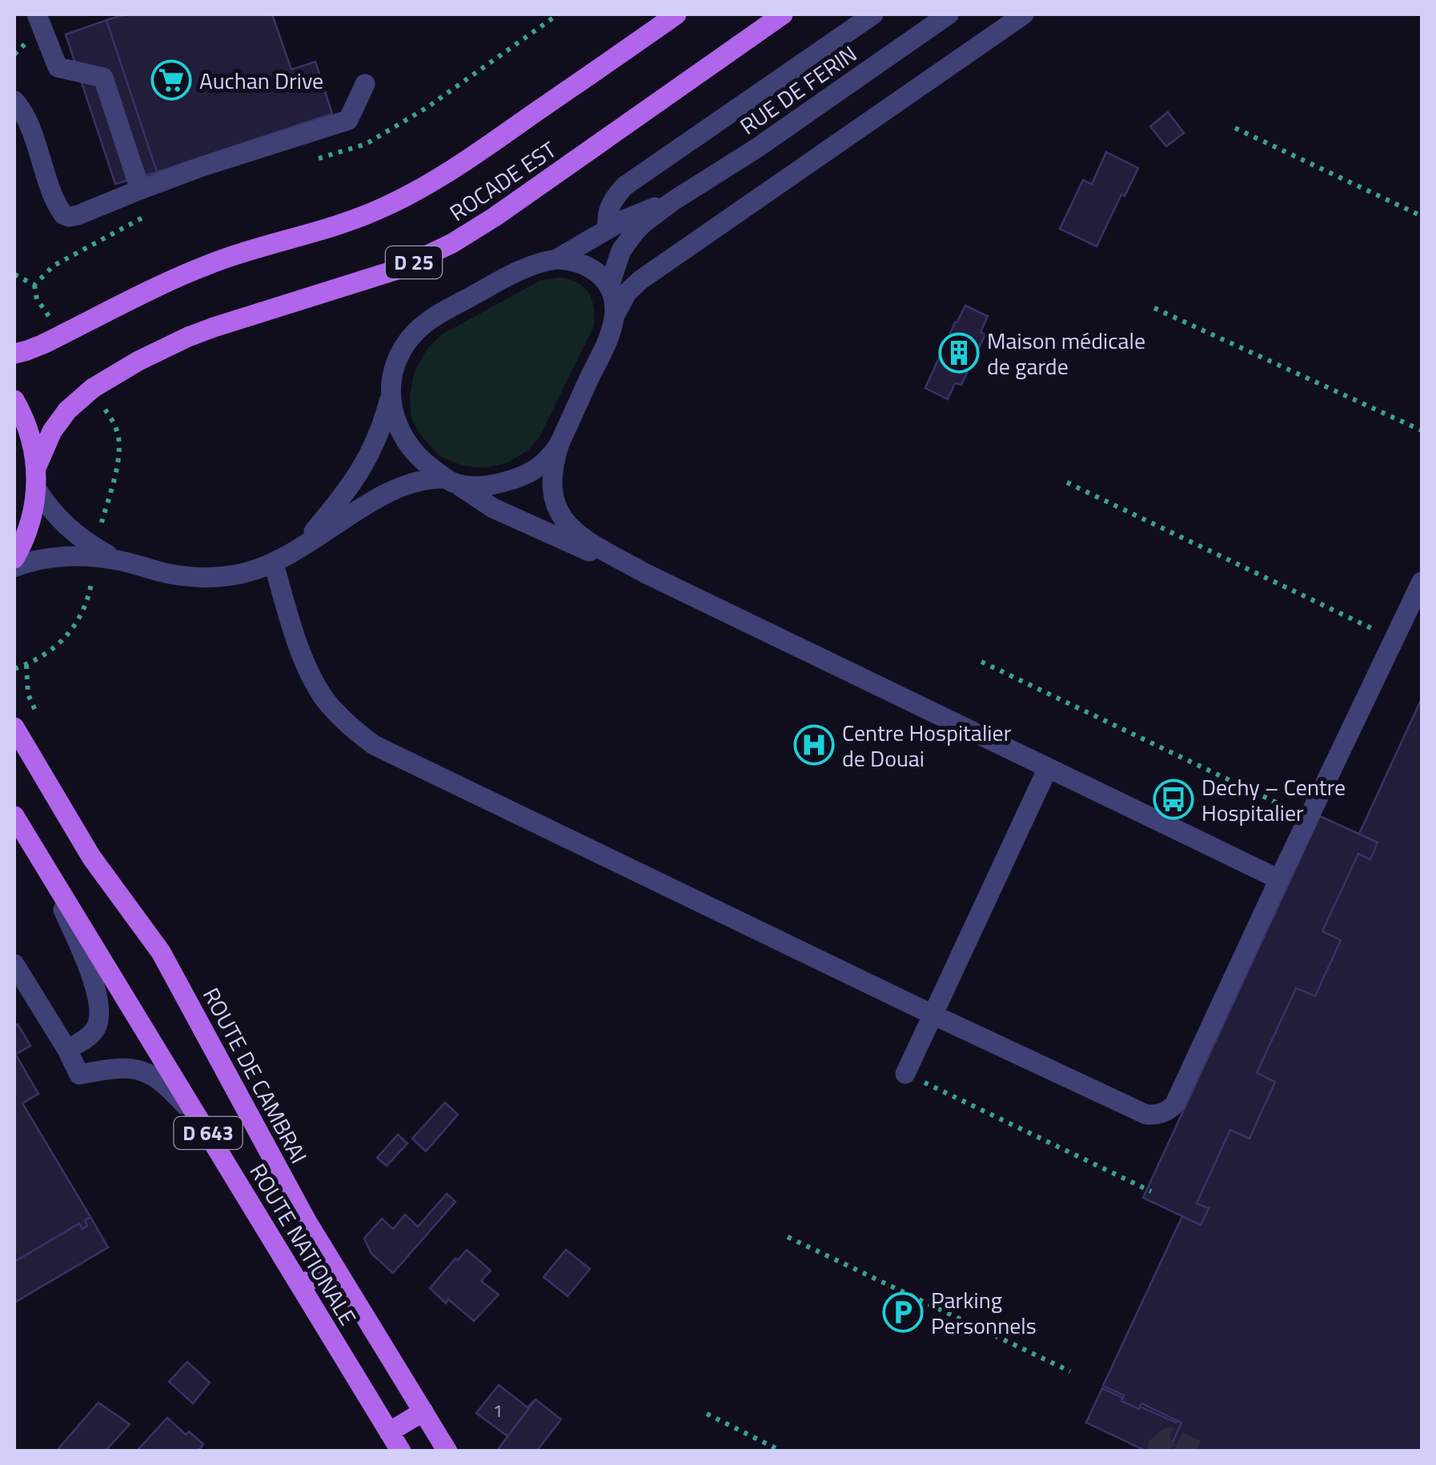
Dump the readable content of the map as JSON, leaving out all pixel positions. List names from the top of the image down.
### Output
{
  "streets": {
    "main road": [
      "ROCADE EST",
      "D 25",
      "ROUTE DE CAMBRAI",
      "D 643",
      "ROUTE NATIONALE"
    ],
    "street": ["RUE DE FERIN"]
  },
  "places": {
    "supermarket": ["Auchan Drive"],
    "building": ["Maison médicale de garde"],
    "hospital": ["Centre Hospitalier de Douai"],
    "bus stop": ["Dechy – Centre Hospitalier"],
    "parking": ["Parking Personnels"]
  },
  "house_numbers": ["1"]
}
